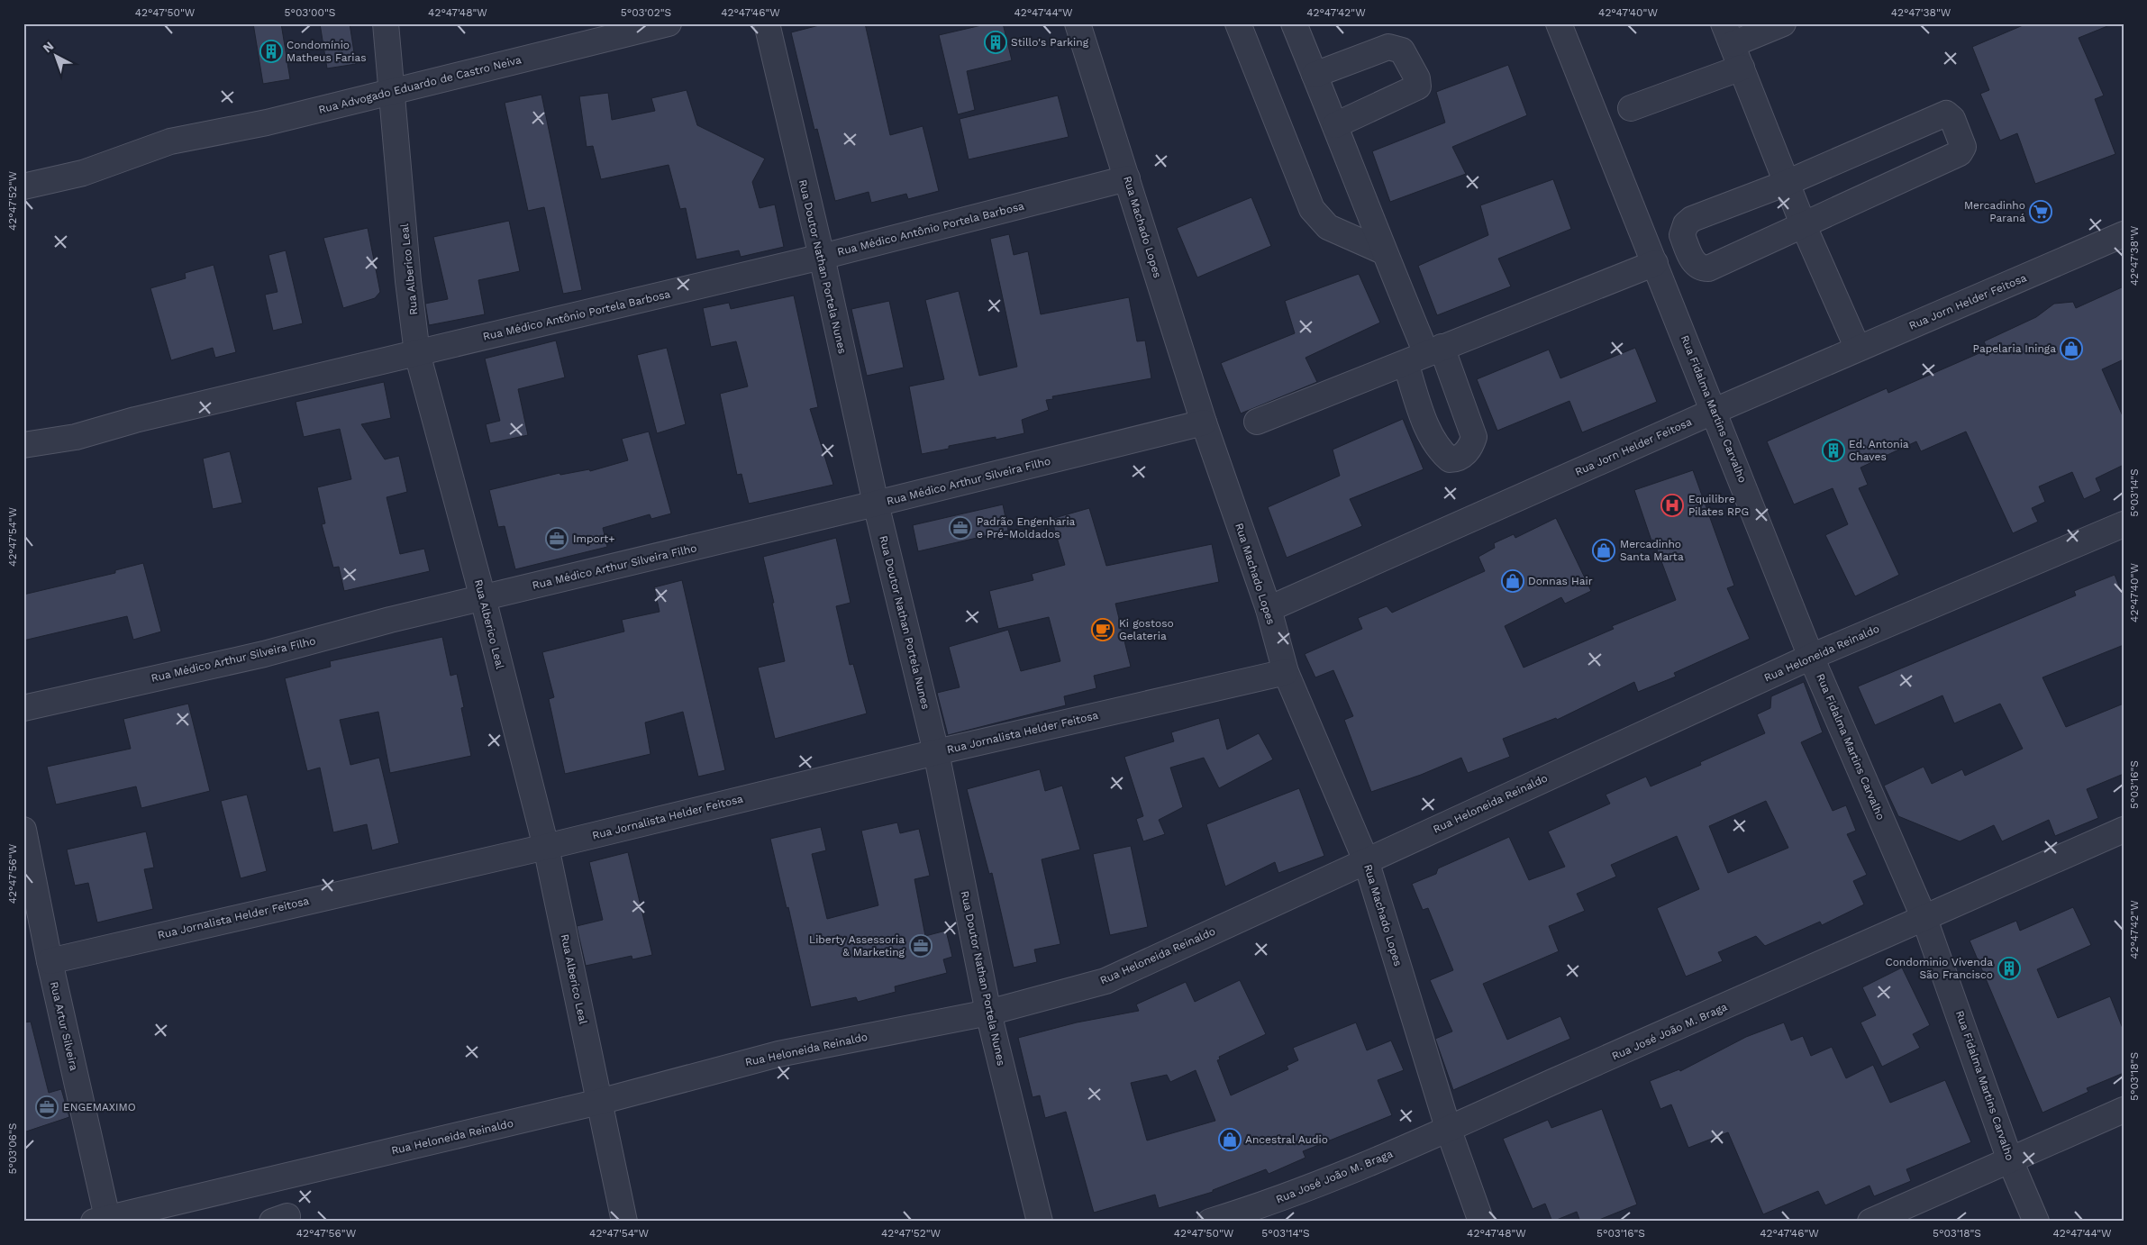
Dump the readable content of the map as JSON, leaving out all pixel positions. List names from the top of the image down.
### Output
{
  "streets": {
    "street": [
      "Rua Advogado Eduardo de Castro Neiva",
      "Rua Machado Lopes",
      "Rua Médico Antônio Portela Barbosa",
      "Rua Doutor Nathan Portela Nunes",
      "Rua Alberico Leal",
      "Rua Jorn Helder Feitosa",
      "Rua Fidalma Martins Carvalho",
      "Rua Médico Arthur Silveira Filho",
      "Rua Heloneida Reinaldo",
      "Rua Jornalista Helder Feitosa",
      "Rua Artur Silveira",
      "Rua José João M. Braga"
    ]
  },
  "crossings": [
    ["Rua Advogado Eduardo de Castro Neiva", "Rua Alberico Leal"],
    ["Rua Machado Lopes", "Rua Médico Antônio Portela Barbosa"],
    ["Rua Machado Lopes", "Rua Jorn Helder Feitosa"],
    ["Rua Machado Lopes", "Rua Médico Arthur Silveira Filho"],
    ["Rua Machado Lopes", "Rua Heloneida Reinaldo"],
    ["Rua Machado Lopes", "Rua Jornalista Helder Feitosa"],
    ["Rua Machado Lopes", "Rua José João M. Braga"],
    ["Rua Médico Antônio Portela Barbosa", "Rua Doutor Nathan Portela Nunes"],
    ["Rua Médico Antônio Portela Barbosa", "Rua Alberico Leal"],
    ["Rua Doutor Nathan Portela Nunes", "Rua Médico Arthur Silveira Filho"],
    ["Rua Doutor Nathan Portela Nunes", "Rua Heloneida Reinaldo"],
    ["Rua Doutor Nathan Portela Nunes", "Rua Jornalista Helder Feitosa"],
    ["Rua Alberico Leal", "Rua Médico Arthur Silveira Filho"],
    ["Rua Alberico Leal", "Rua Heloneida Reinaldo"],
    ["Rua Alberico Leal", "Rua Jornalista Helder Feitosa"],
    ["Rua Jorn Helder Feitosa", "Rua Fidalma Martins Carvalho"],
    ["Rua Fidalma Martins Carvalho", "Rua Heloneida Reinaldo"],
    ["Rua Fidalma Martins Carvalho", "Rua José João M. Braga"],
    ["Rua Heloneida Reinaldo", "Rua Artur Silveira"],
    ["Rua Jornalista Helder Feitosa", "Rua Artur Silveira"]
  ],
  "places": {
    "building": [
      "Stillo's Parking",
      "Condomínio Matheus Farias",
      "Ed. Antonia Chaves",
      "Condominio Vivenda São Francisco"
    ],
    "supermarket": ["Mercadinho Paraná"],
    "shop": [
      "Papelaria Ininga",
      "Mercadinho Santa Marta",
      "Donnas Hair",
      "Ancestral Audio"
    ],
    "hospital": ["Equilibre Pilates RPG"],
    "office": [
      "Padrão Engenharia e Pré-Moldados",
      "Import+",
      "Liberty Assessoria & Marketing",
      "ENGEMAXIMO"
    ],
    "cafe": ["Ki gostoso Gelateria"]
  },
  "north": "top left",
  "coordinates": [
    "42°47'50\"W",
    "5°03'00\"S",
    "42°47'48\"W",
    "5°03'02\"S",
    "42°47'46\"W",
    "42°47'44\"W",
    "42°47'42\"W",
    "42°47'40\"W",
    "42°47'38\"W",
    "42°47'52\"W",
    "5°03'14\"S",
    "42°47'54\"W",
    "5°03'16\"S",
    "42°47'56\"W",
    "5°03'18\"S",
    "5°03'06\"S"
  ]
}
